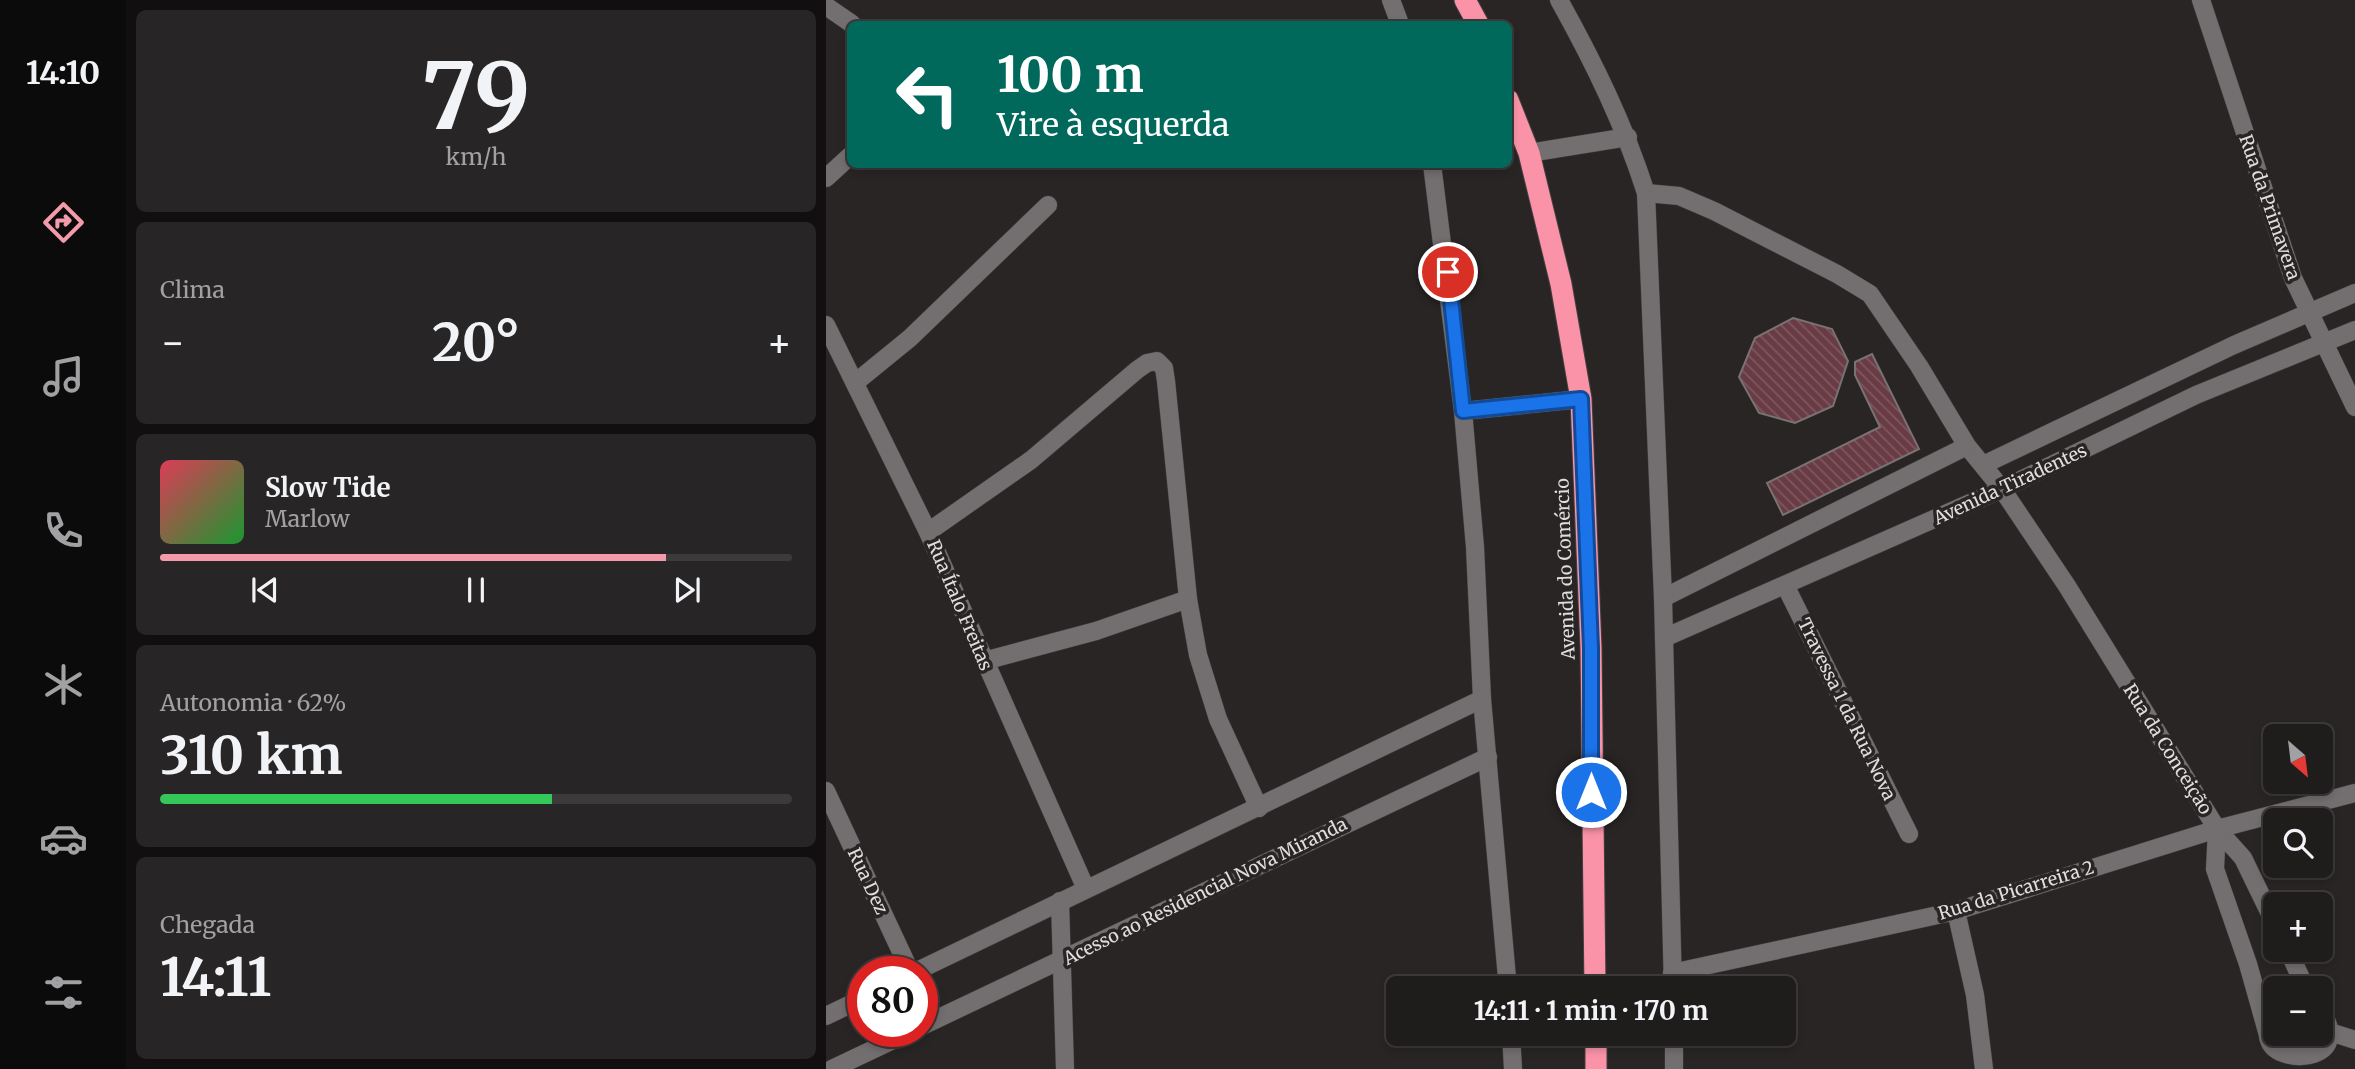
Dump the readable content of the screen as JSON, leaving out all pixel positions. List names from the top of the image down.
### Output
{
  "streets": {
    "highway": ["Avenida do Comércio"],
    "street": [
      "Rua da Primavera",
      "Avenida Tiradentes",
      "Rua Ítalo Freitas",
      "Travessa 1 da Rua Nova",
      "Rua da Conceição",
      "Rua Dez",
      "Rua da Picarreira 2",
      "Acesso ao Residencial Nova Miranda"
    ]
  },
  "crossings": [
    ["Rua da Primavera", "Avenida Tiradentes"],
    ["Avenida Tiradentes", "Travessa 1 da Rua Nova"],
    ["Avenida Tiradentes", "Rua da Conceição"],
    ["Rua da Conceição", "Rua da Picarreira 2"]
  ],
  "north": "bottom right",
  "page": {
    "tabs": "14:10",
    "tile": [
      ["79", "km/h"],
      "Clima",
      ["Autonomia · 62%", "310 km"],
      ["Chegada", "14:11"]
    ],
    "turn": ["100 m", "Vire à esquerda"],
    "heat": ["−", "20°", "+"],
    "song": ["Slow Tide", "Marlow"],
    "map_buttons": ["+", "−"],
    "limit": "80",
    "trip": "14:11 · 1 min · 170 m"
  }
}
